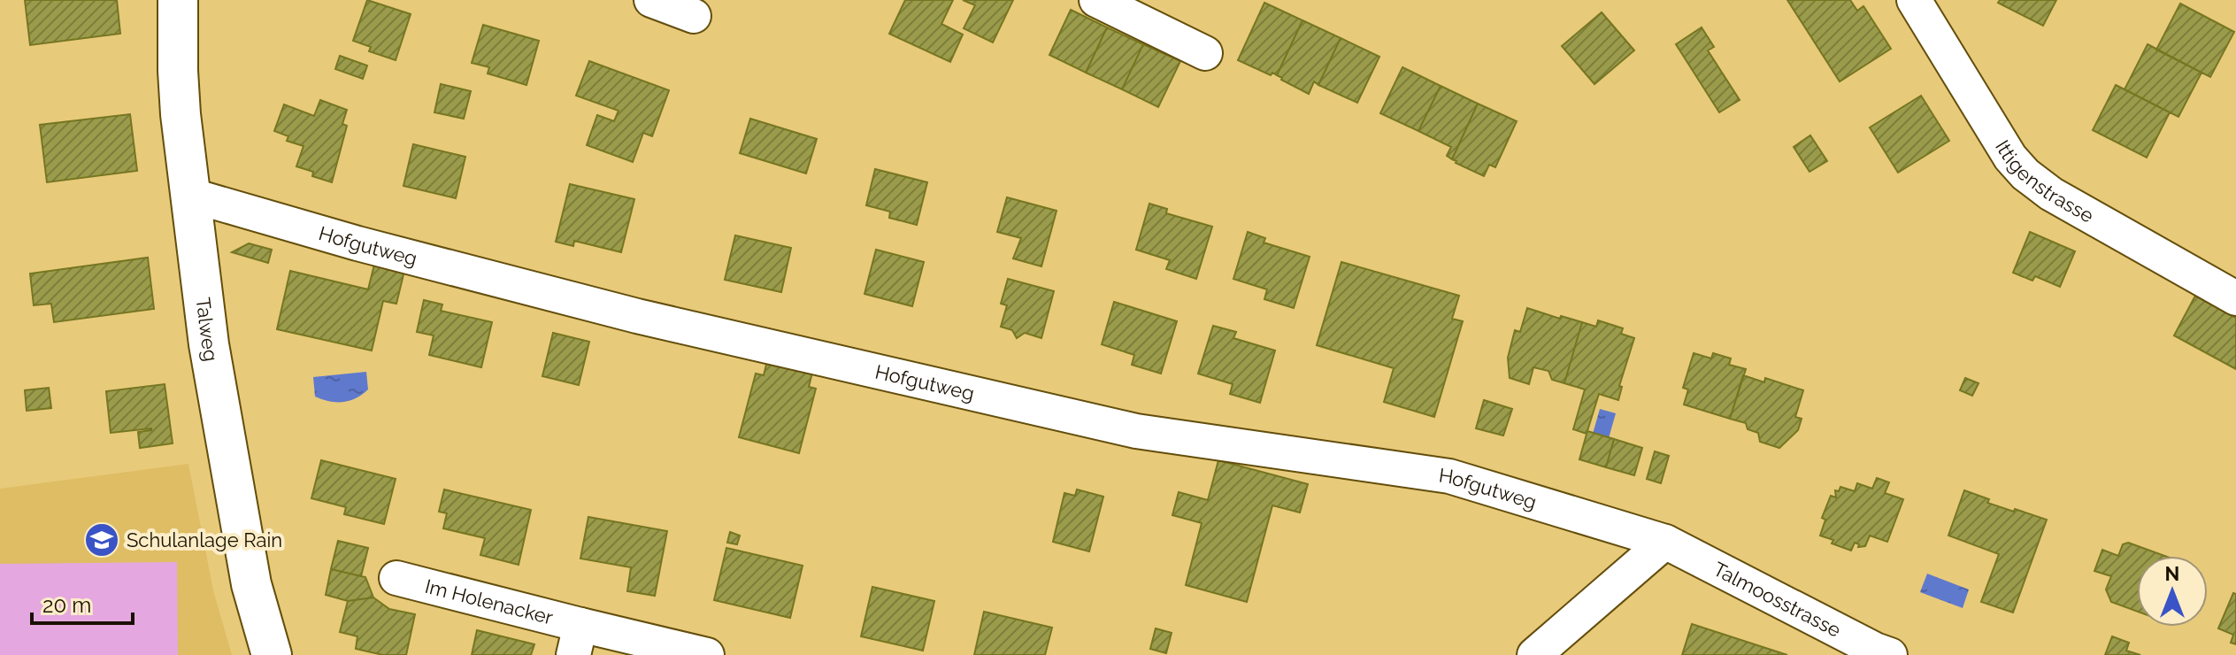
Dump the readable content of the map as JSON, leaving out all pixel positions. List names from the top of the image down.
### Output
{
  "streets": {
    "street": [
      "Ittigenstrasse",
      "Hofgutweg",
      "Talweg",
      "Talmoosstrasse",
      "Im Holenacker"
    ]
  },
  "crossings": [
    ["Hofgutweg", "Talweg"],
    ["Hofgutweg", "Talmoosstrasse"]
  ],
  "places": {
    "school or university": ["Schulanlage Rain"]
  },
  "scale_bar": "20 m",
  "north": "top"
}
